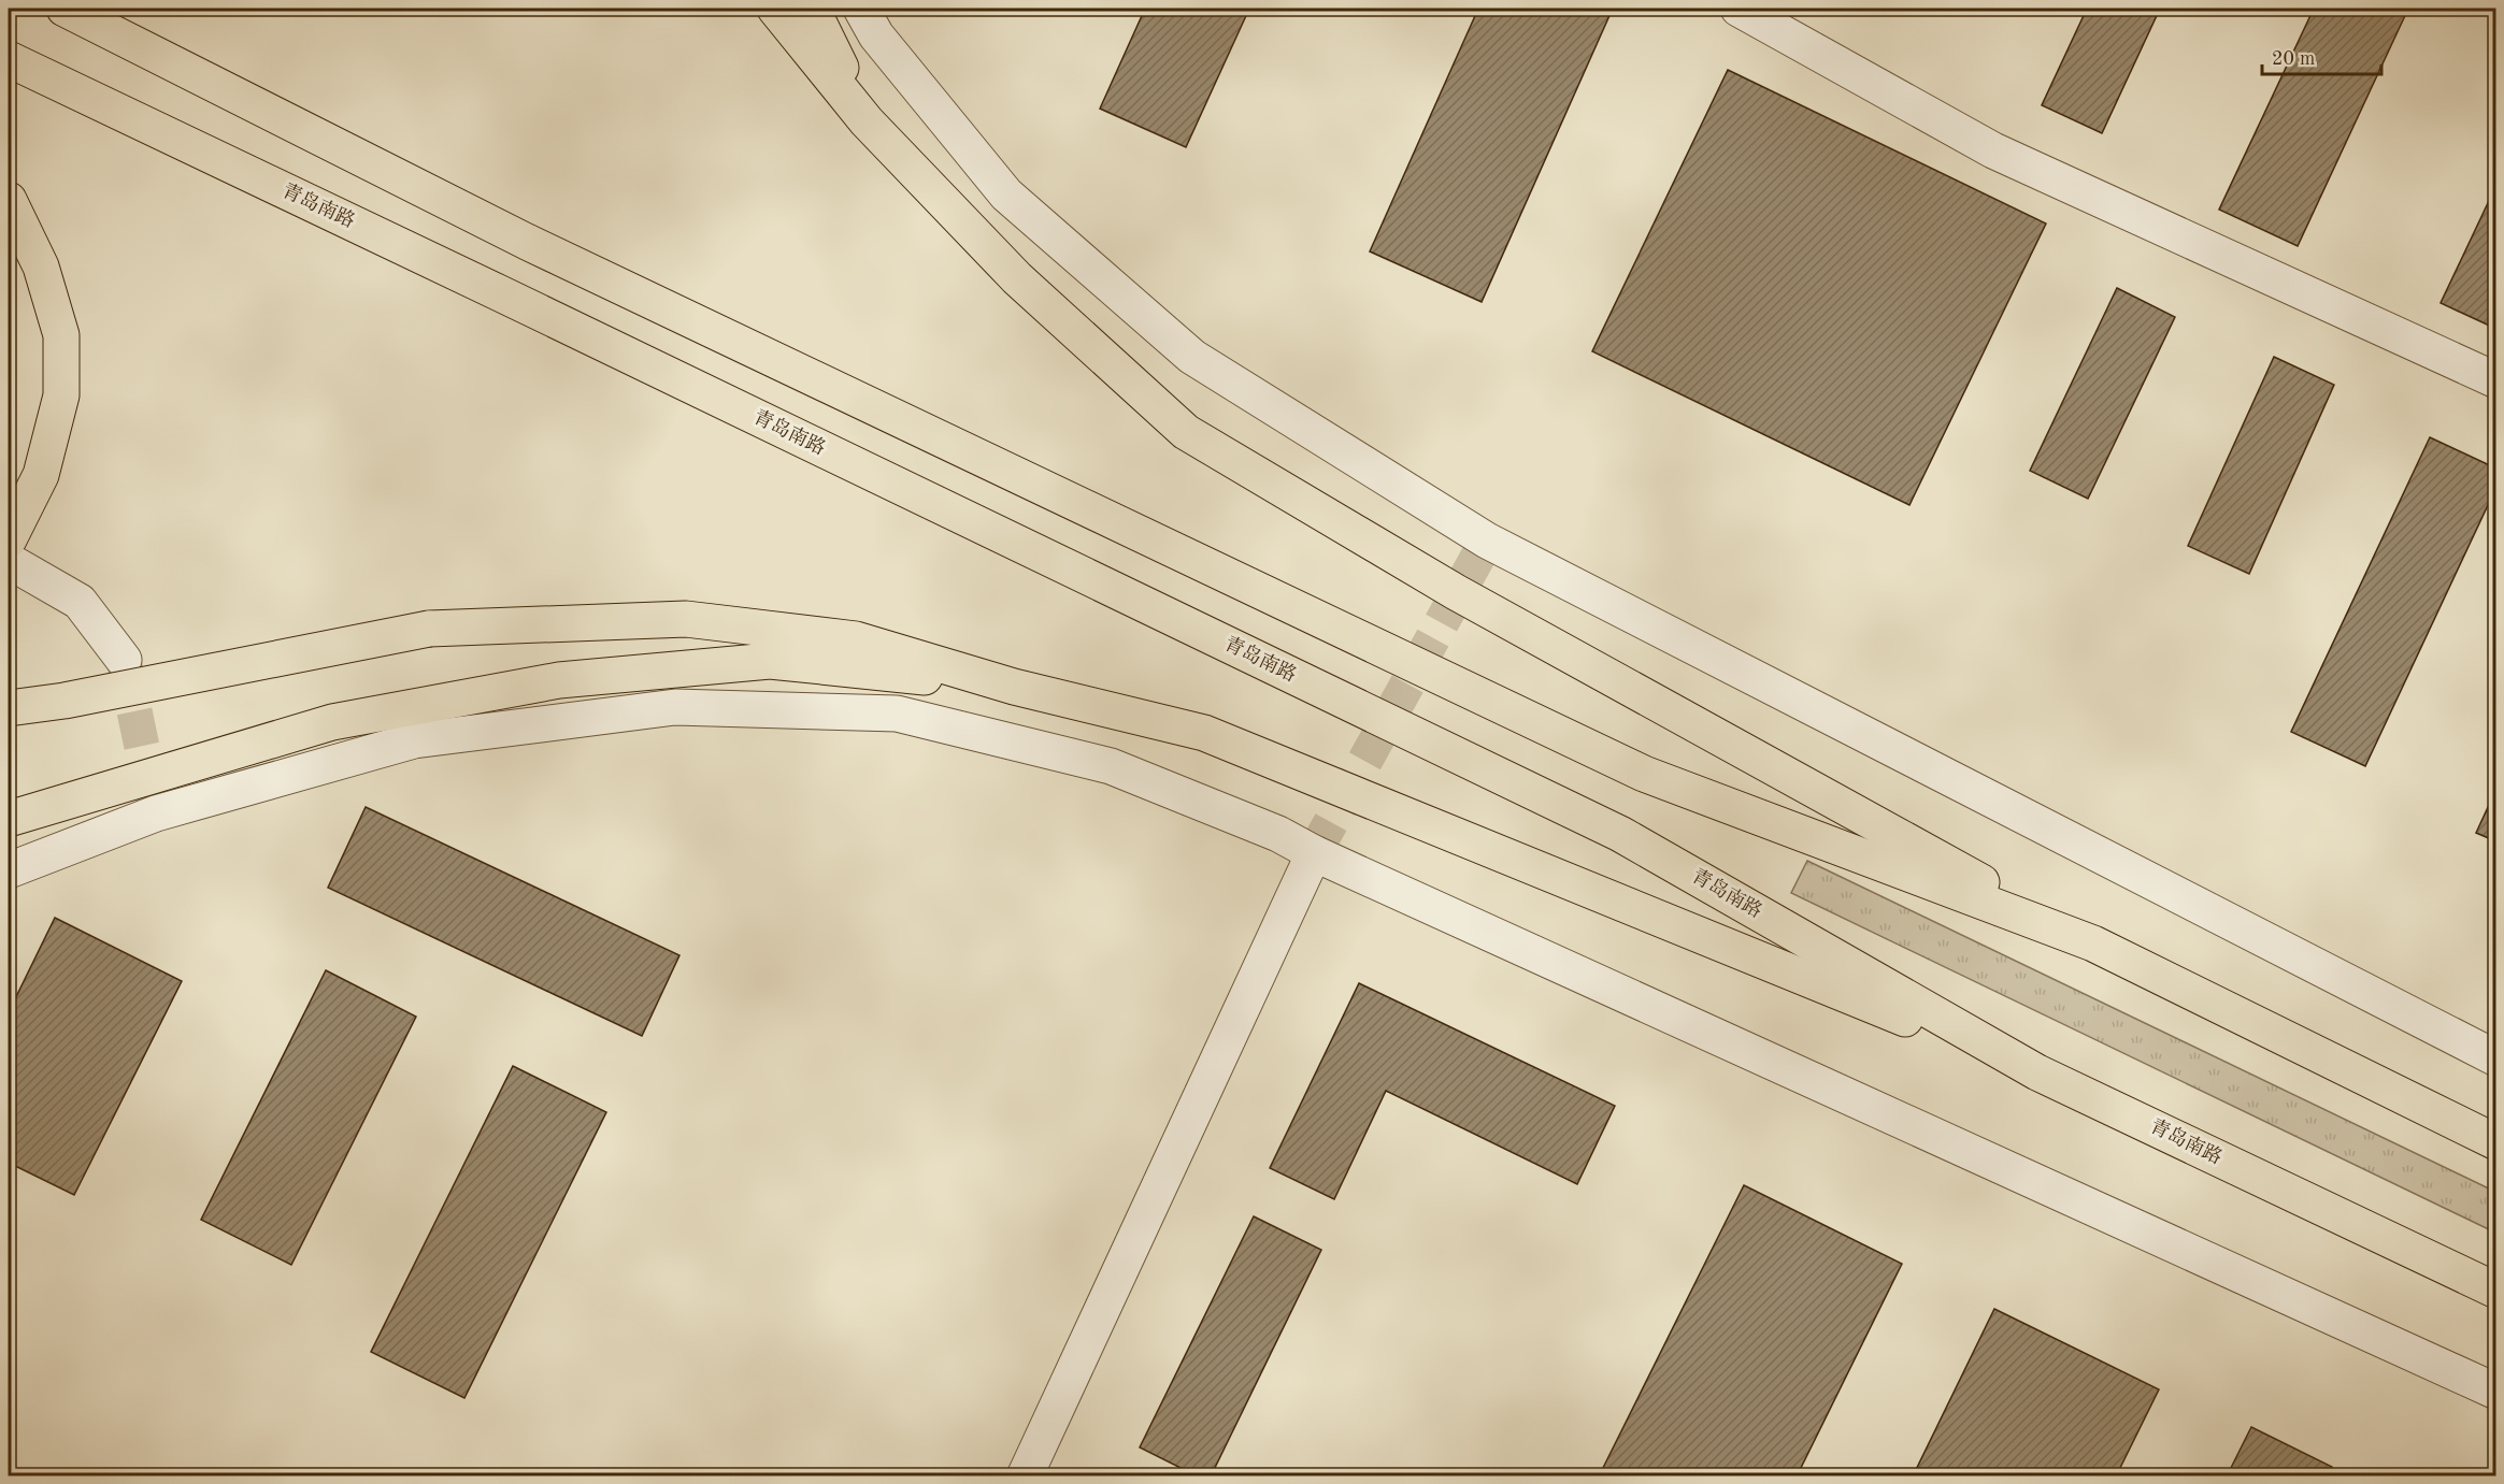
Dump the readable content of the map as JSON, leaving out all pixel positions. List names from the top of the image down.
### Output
{
  "streets": {
    "main road": ["青岛南路"]
  },
  "scale_bar": "20 m"
}
